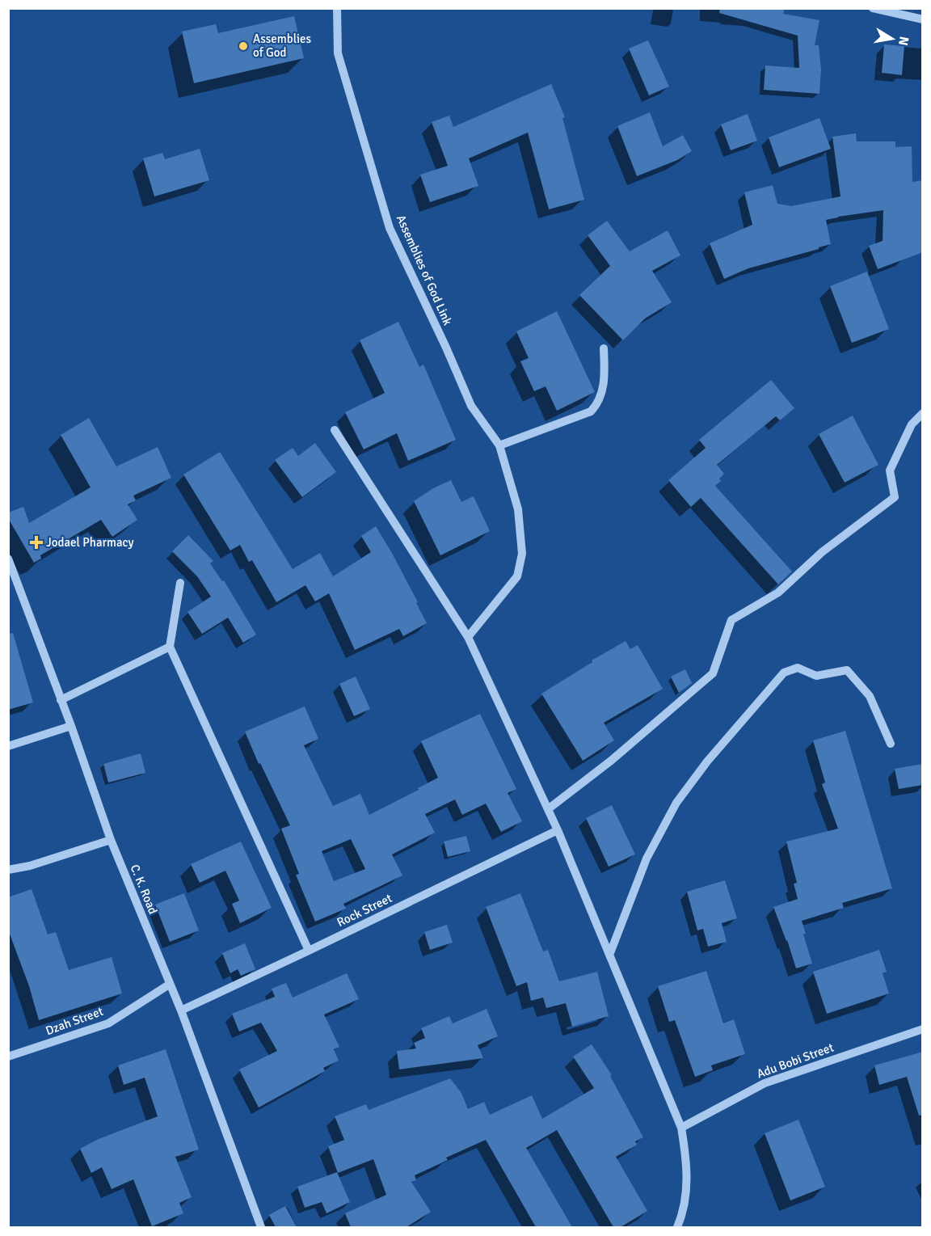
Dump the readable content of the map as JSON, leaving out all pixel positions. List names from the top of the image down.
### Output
{
  "streets": {
    "street": [
      "Assemblies of God Link",
      "C. K. Road",
      "Rock Street",
      "Dzah Street",
      "Adu Bobi Street"
    ]
  },
  "crossings": [
    ["C. K. Road", "Rock Street"],
    ["C. K. Road", "Dzah Street"]
  ],
  "places": {
    "other": ["Assemblies of God"],
    "health": ["Jodael Pharmacy"]
  },
  "north": "right"
}
